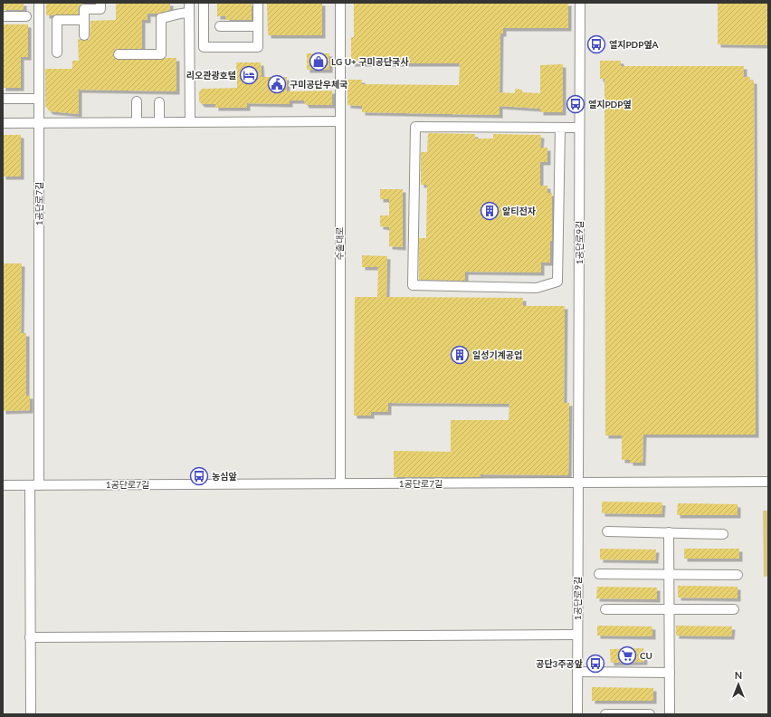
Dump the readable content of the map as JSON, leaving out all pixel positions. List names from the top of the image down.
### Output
{
  "streets": {
    "street": ["1공단로7길", "1공단로9길", "수출대로"]
  },
  "crossings": [
    ["1공단로7길", "1공단로9길"],
    ["1공단로7길", "수출대로"]
  ],
  "places": {
    "bus stop": [
      "엘지PDP옆A",
      "엘지PDP옆",
      "농심앞",
      "공단3주공앞"
    ],
    "shop": ["LG U+ 구미공단국사"],
    "hotel": ["리오관광호텔"],
    "public building": ["구미공단우체국"],
    "building": ["알티전자", "일성기계공업"],
    "supermarket": ["CU"]
  },
  "north": "top"
}
